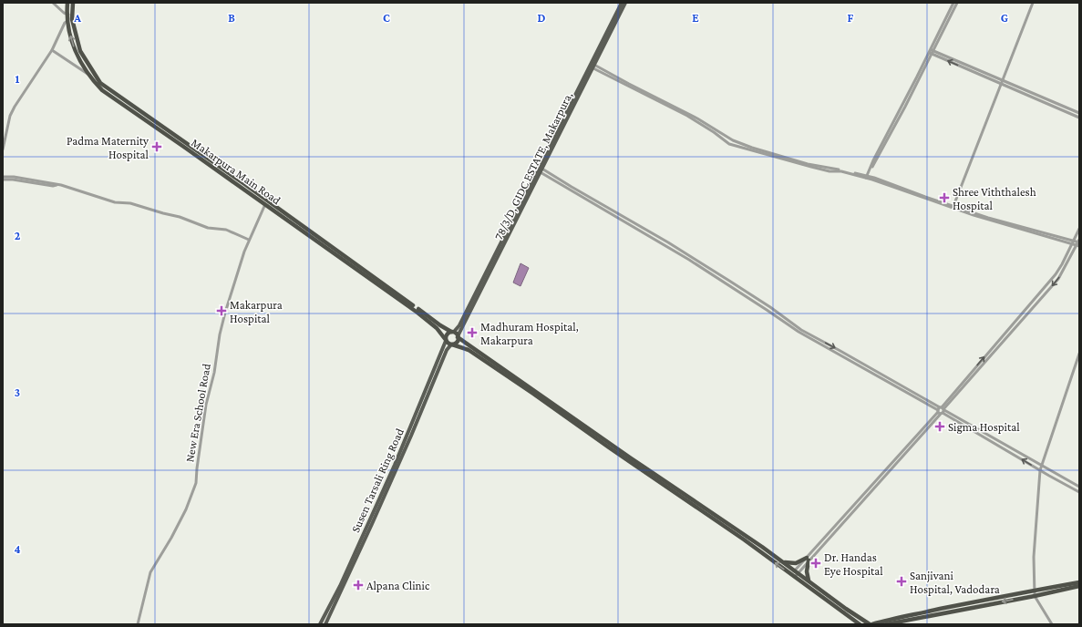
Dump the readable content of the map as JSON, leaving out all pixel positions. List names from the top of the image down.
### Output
{
  "streets": {
    "highway": ["Makarpura Main Road"],
    "main road": ["78/3/D, GIDC ESTATE, Makarpura,", "Susen Tarsali Ring Road"],
    "street": ["New Era School Road"]
  },
  "crossings": [
    ["78/3/D, GIDC ESTATE, Makarpura,", "Susen Tarsali Ring Road"],
    ["Makarpura Main Road", "New Era School Road"]
  ],
  "places": {
    "health": [
      "Padma Maternity Hospital",
      "Shree Viththalesh Hospital",
      "Makarpura Hospital",
      "Madhuram Hospital, Makarpura",
      "Sigma Hospital",
      "Dr. Handas Eye Hospital",
      "Sanjivani Hospital, Vadodara",
      "Alpana Clinic"
    ]
  },
  "grid": {
    "columns": [
      "A",
      "B",
      "C",
      "D",
      "E",
      "F",
      "G"
    ],
    "rows": [
      "1",
      "2",
      "3",
      "4"
    ]
  }
}
